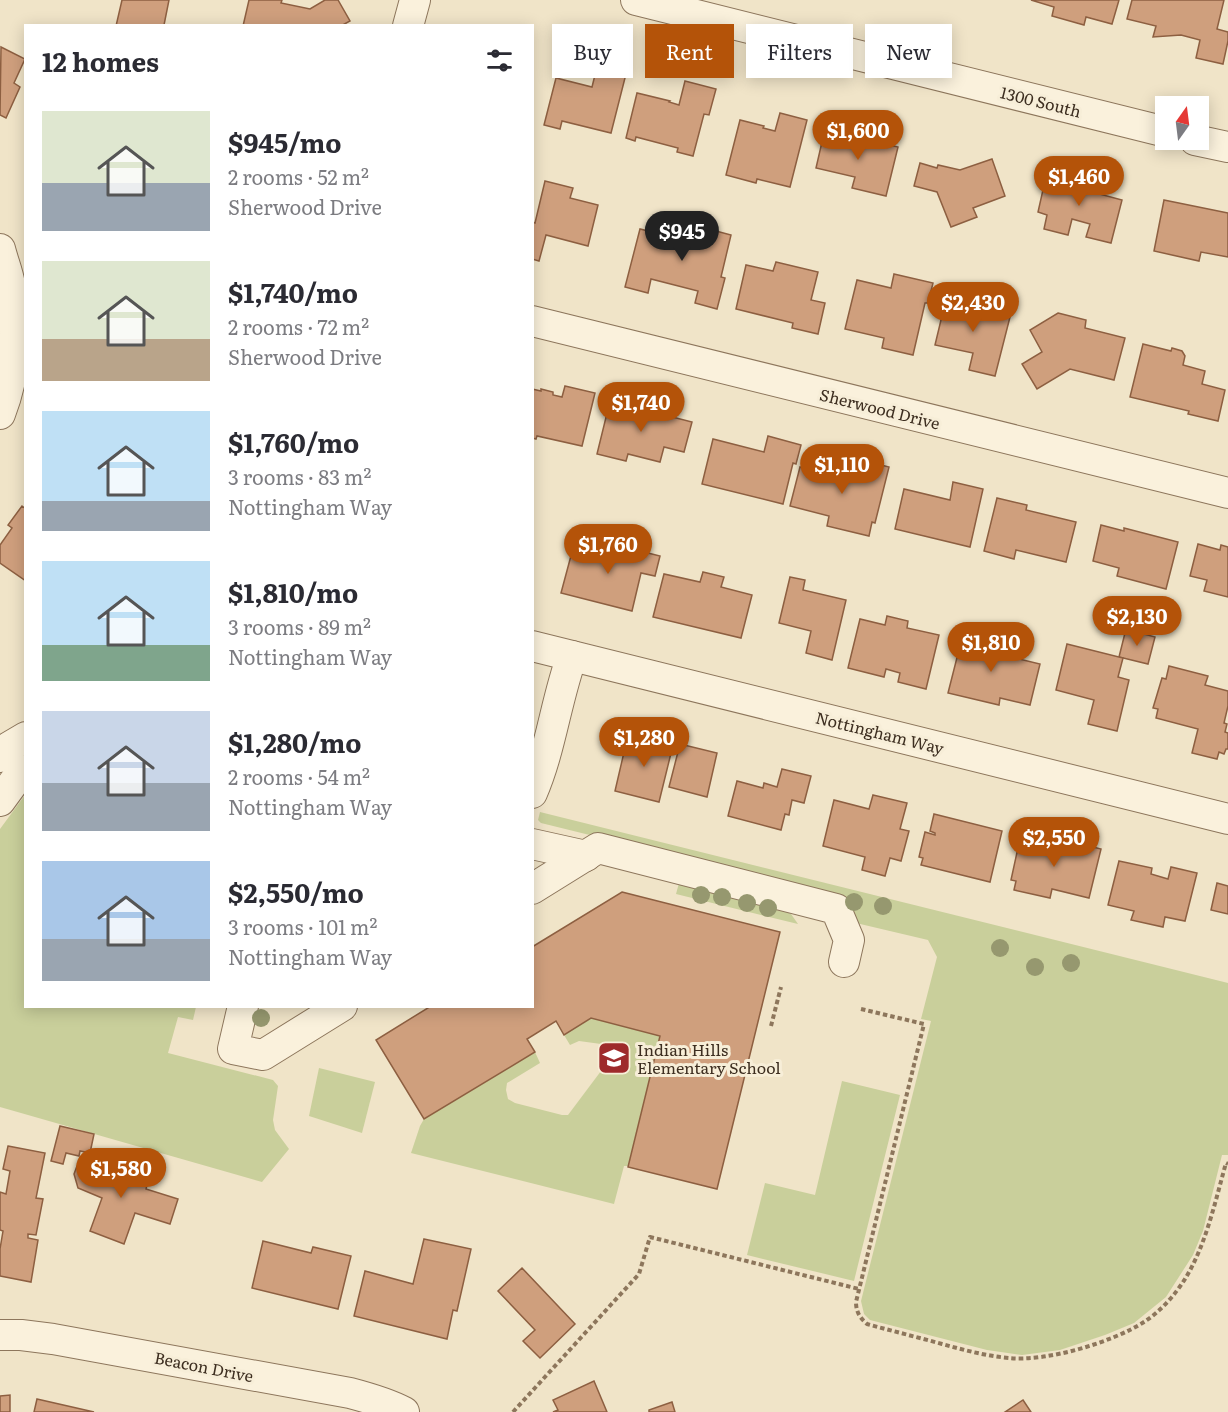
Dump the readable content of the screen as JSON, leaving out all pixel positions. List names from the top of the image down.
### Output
{
  "streets": {
    "street": [
      "1300 South",
      "Sherwood Drive",
      "Nottingham Way",
      "Beacon Drive"
    ]
  },
  "places": {
    "school or university": ["Indian Hills Elementary School"]
  },
  "north": "top",
  "page": {
    "chip": [
      "Buy",
      "Rent",
      "Filters",
      "New"
    ],
    "heading": "12 homes",
    "list": [
      {
        "name": "$945/mo",
        "note": "2 rooms · 52 m² · Sherwood Drive"
      },
      {
        "name": "$1,740/mo",
        "note": "2 rooms · 72 m² · Sherwood Drive"
      },
      {
        "name": "$1,760/mo",
        "note": "3 rooms · 83 m² · Nottingham Way"
      },
      {
        "name": "$1,810/mo",
        "note": "3 rooms · 89 m² · Nottingham Way"
      },
      {
        "name": "$1,280/mo",
        "note": "2 rooms · 54 m² · Nottingham Way"
      },
      {
        "name": "$2,550/mo",
        "note": "3 rooms · 101 m² · Nottingham Way"
      }
    ],
    "price": [
      "$1,600",
      "$1,460",
      "$945",
      "$2,430",
      "$1,740",
      "$1,110",
      "$1,760",
      "$2,130",
      "$1,810",
      "$1,280",
      "$2,550",
      "$1,580"
    ]
  }
}
